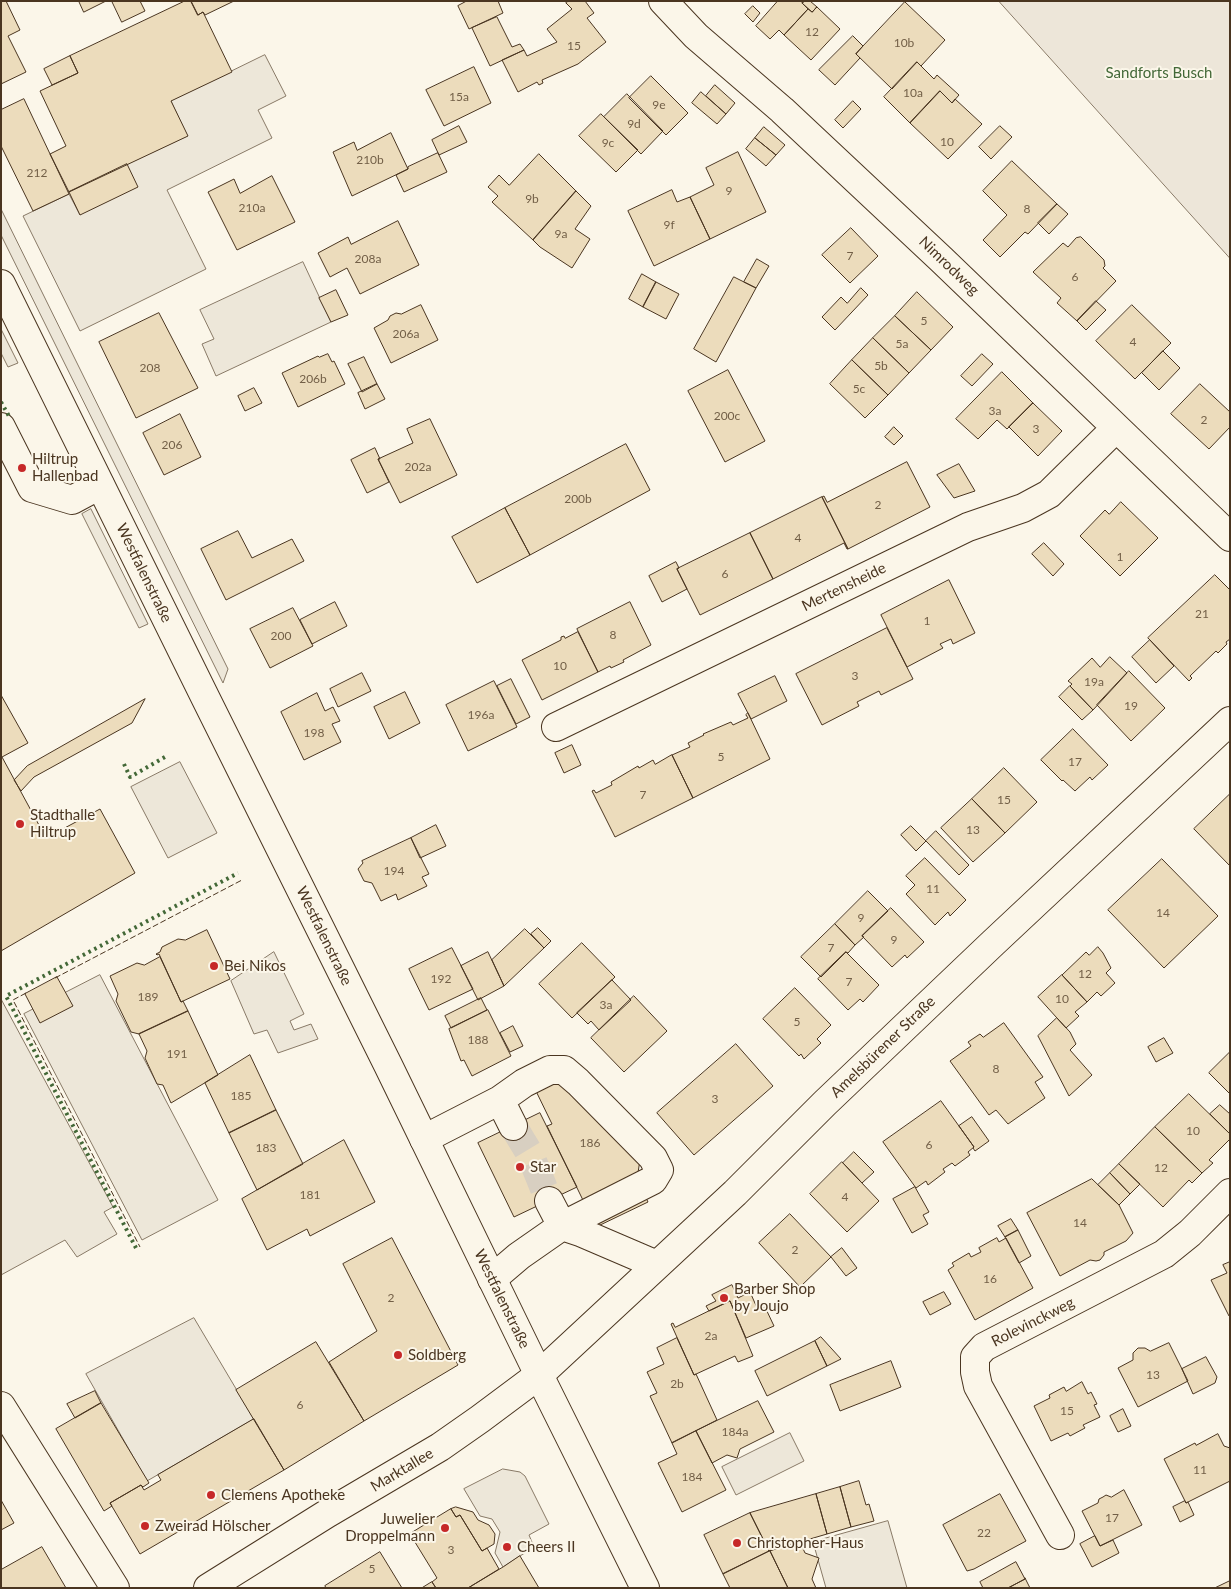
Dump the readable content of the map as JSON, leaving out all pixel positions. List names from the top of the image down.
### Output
{
  "streets": {
    "street": [
      "Nimrodweg",
      "Westfalenstraße",
      "Mertensheide",
      "Amelsbürener Straße",
      "Rolevinckweg",
      "Marktallee"
    ]
  },
  "crossings": [
    ["Nimrodweg", "Mertensheide"],
    ["Westfalenstraße", "Amelsbürener Straße"],
    ["Westfalenstraße", "Marktallee"],
    ["Amelsbürener Straße", "Marktallee"]
  ],
  "parks": ["Sandforts Busch"],
  "places": [
    "Hiltrup Hallenbad",
    "Stadthalle Hiltrup",
    "Bei Nikos",
    "Star",
    "Barber Shop by Joujo",
    "Soldberg",
    "Clemens Apotheke",
    "Zweirad Hölscher",
    "Juwelier Droppelmann",
    "Christopher-Haus",
    "Cheers II"
  ],
  "house_numbers": [
    "12",
    "10b",
    "15",
    "10a",
    "15a",
    "9e",
    "9d",
    "10",
    "9c",
    "210b",
    "212",
    "9",
    "9b",
    "210a",
    "8",
    "9f",
    "9a",
    "7",
    "208a",
    "6",
    "5",
    "206a",
    "4",
    "5a",
    "5b",
    "208",
    "206b",
    "5c",
    "3a",
    "200c",
    "2",
    "3",
    "206",
    "202a",
    "200b",
    "2",
    "4",
    "1",
    "6",
    "21",
    "1",
    "8",
    "200",
    "10",
    "3",
    "19a",
    "19",
    "196a",
    "198",
    "5",
    "17",
    "7",
    "15",
    "13",
    "194",
    "11",
    "14",
    "9",
    "9",
    "7",
    "12",
    "192",
    "7",
    "189",
    "10",
    "3a",
    "5",
    "188",
    "191",
    "8",
    "185",
    "3",
    "10",
    "186",
    "6",
    "183",
    "12",
    "181",
    "4",
    "14",
    "2",
    "16",
    "2",
    "2a",
    "13",
    "2b",
    "6",
    "15",
    "184a",
    "11",
    "184",
    "17",
    "22",
    "3",
    "5"
  ]
}
